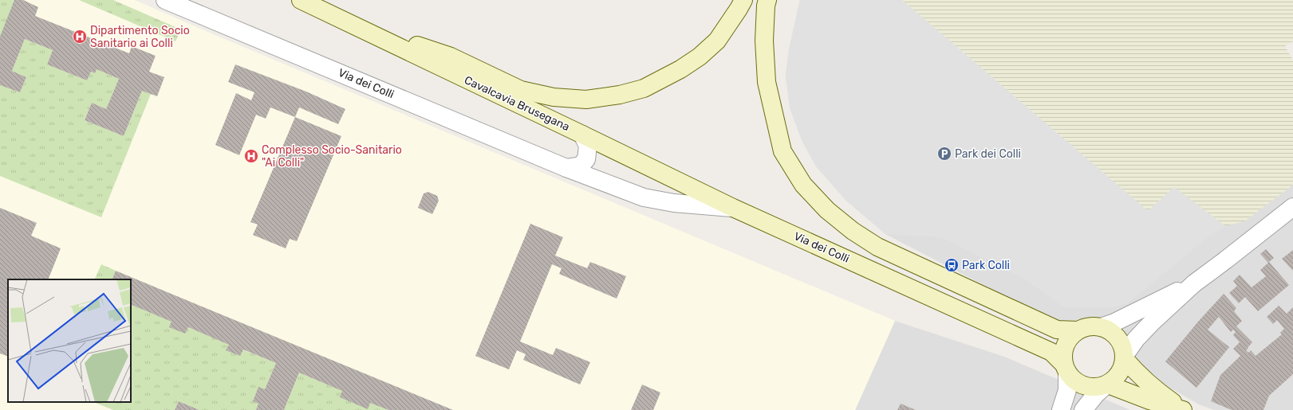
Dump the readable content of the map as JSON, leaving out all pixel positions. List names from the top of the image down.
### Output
{
  "streets": {
    "main road": ["Via dei Colli", "Cavalcavia Brusegana"]
  },
  "crossings": [
    ["Via dei Colli", "Cavalcavia Brusegana"]
  ],
  "places": {
    "hospital": ["Dipartimento Socio Sanitario ai Colli", "Complesso Socio-Sanitario \"Ai Colli\""],
    "parking": ["Park dei Colli"],
    "bus stop": ["Park Colli"]
  }
}
